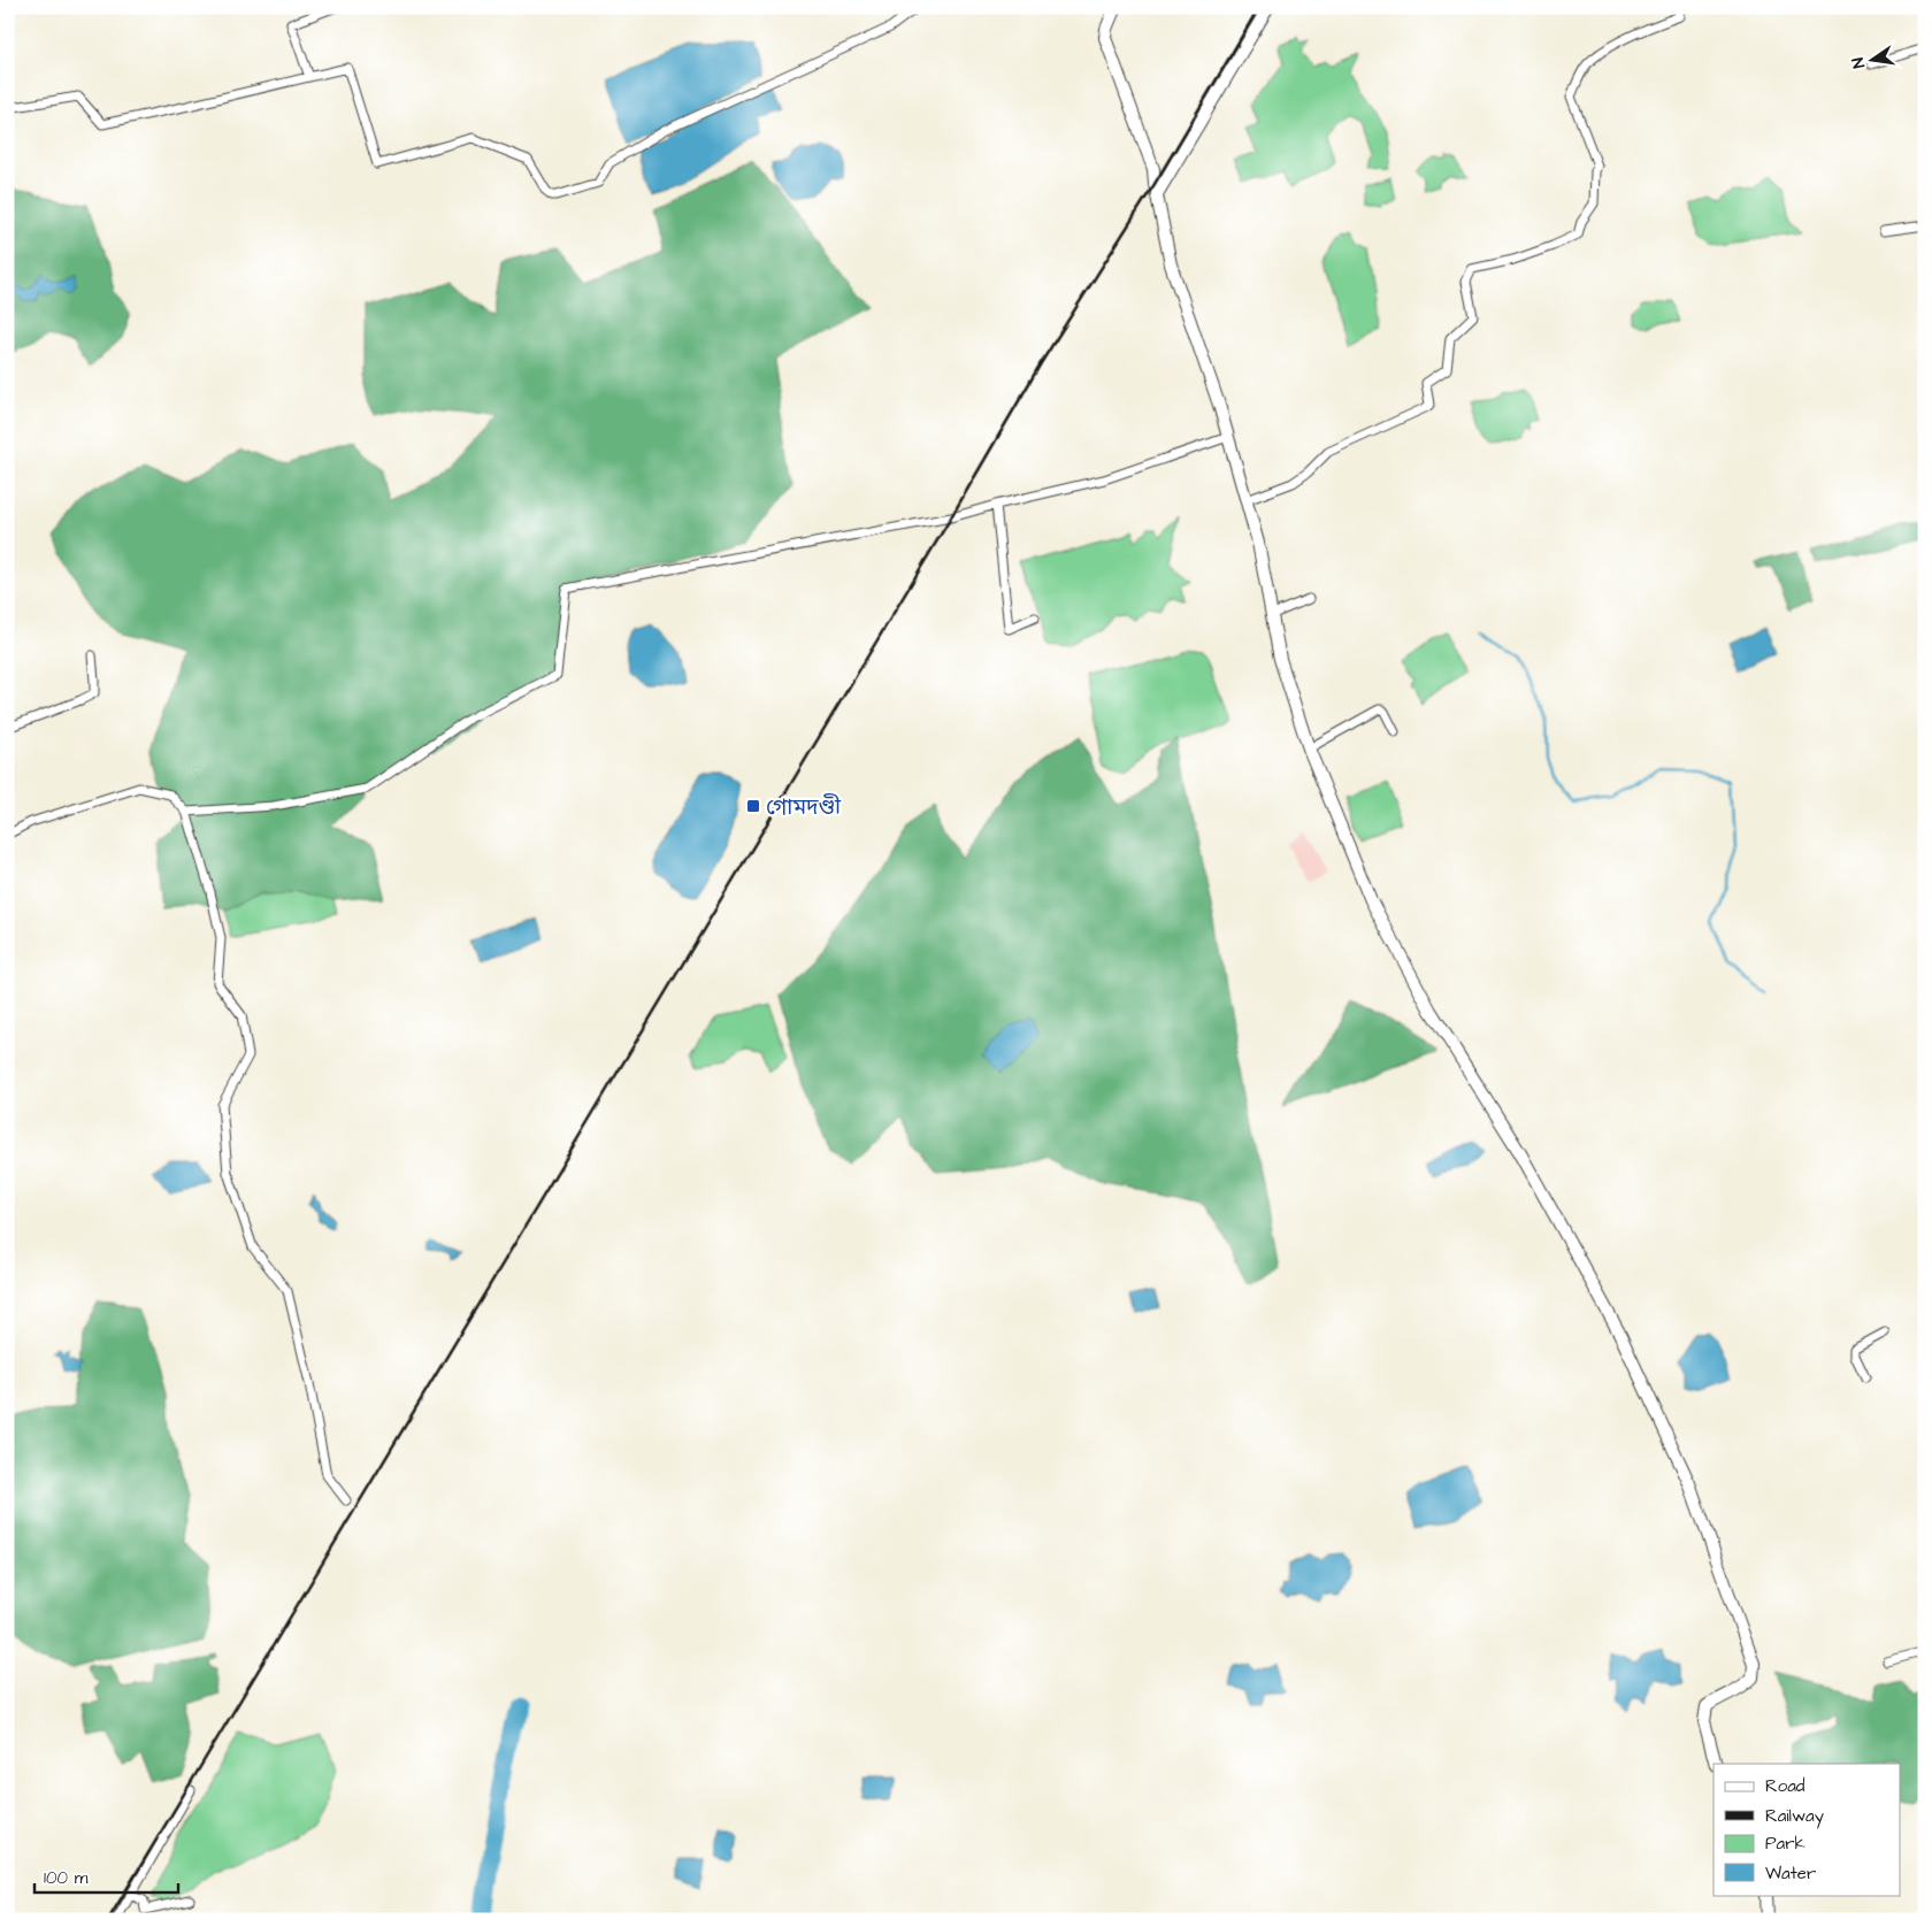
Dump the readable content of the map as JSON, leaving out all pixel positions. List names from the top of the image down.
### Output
{
  "places": {
    "transit": ["গোমদণ্ডী"]
  },
  "legend": [
    "Road",
    "Railway",
    "Park",
    "Water"
  ],
  "scale_bar": "100 m",
  "north": "left"
}
